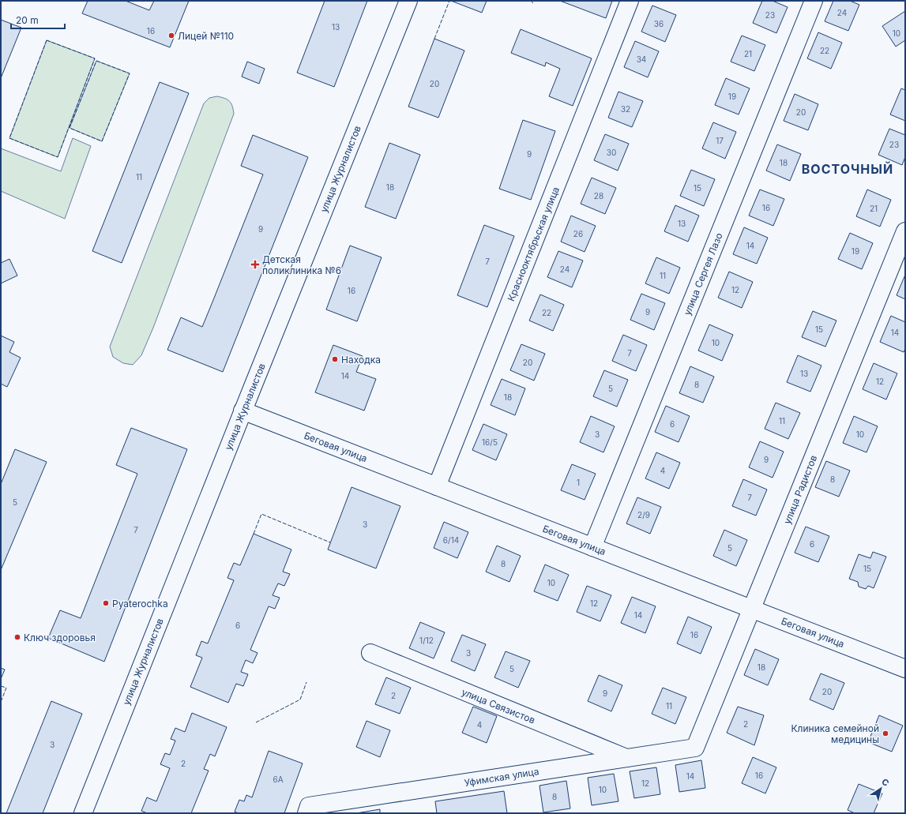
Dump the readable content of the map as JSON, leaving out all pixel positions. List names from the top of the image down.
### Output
{
  "streets": {
    "street": [
      "улица Журналистов",
      "Краснооктябрьская улица",
      "улица Сергея Лазо",
      "Беговая улица",
      "улица Радистов",
      "улица Связистов",
      "Уфимская улица"
    ]
  },
  "crossings": [
    ["улица Журналистов", "Беговая улица"],
    ["Краснооктябрьская улица", "Беговая улица"],
    ["улица Сергея Лазо", "Беговая улица"],
    ["Беговая улица", "улица Радистов"],
    ["улица Радистов", "Уфимская улица"],
    ["улица Связистов", "Уфимская улица"]
  ],
  "districts": ["ВОСТОЧНЫЙ"],
  "places": {
    "other": [
      "Лицей №110",
      "Находка",
      "Pyaterochka",
      "Ключ здоровья",
      "Клиника семейной медицины"
    ],
    "health": ["Детская поликлиника №6"]
  },
  "house_numbers": [
    "24",
    "23",
    "36",
    "13",
    "16",
    "10",
    "22",
    "21",
    "34",
    "20",
    "19",
    "32",
    "20",
    "17",
    "23",
    "30",
    "9",
    "18",
    "11",
    "18",
    "15",
    "28",
    "16",
    "21",
    "13",
    "9",
    "26",
    "14",
    "19",
    "7",
    "24",
    "11",
    "12",
    "16",
    "9",
    "22",
    "15",
    "14",
    "10",
    "7",
    "20",
    "13",
    "14",
    "12",
    "8",
    "5",
    "18",
    "11",
    "6",
    "3",
    "10",
    "16/5",
    "9",
    "4",
    "8",
    "1",
    "7",
    "5",
    "2/9",
    "3",
    "7",
    "6/14",
    "6",
    "5",
    "8",
    "15",
    "10",
    "12",
    "14",
    "6",
    "16",
    "1/12",
    "3",
    "18",
    "5",
    "20",
    "9",
    "2",
    "11",
    "2",
    "4",
    "3",
    "2",
    "16",
    "14",
    "6А",
    "12",
    "10",
    "8"
  ],
  "scale_bar": "20 m",
  "north": "top right"
}
